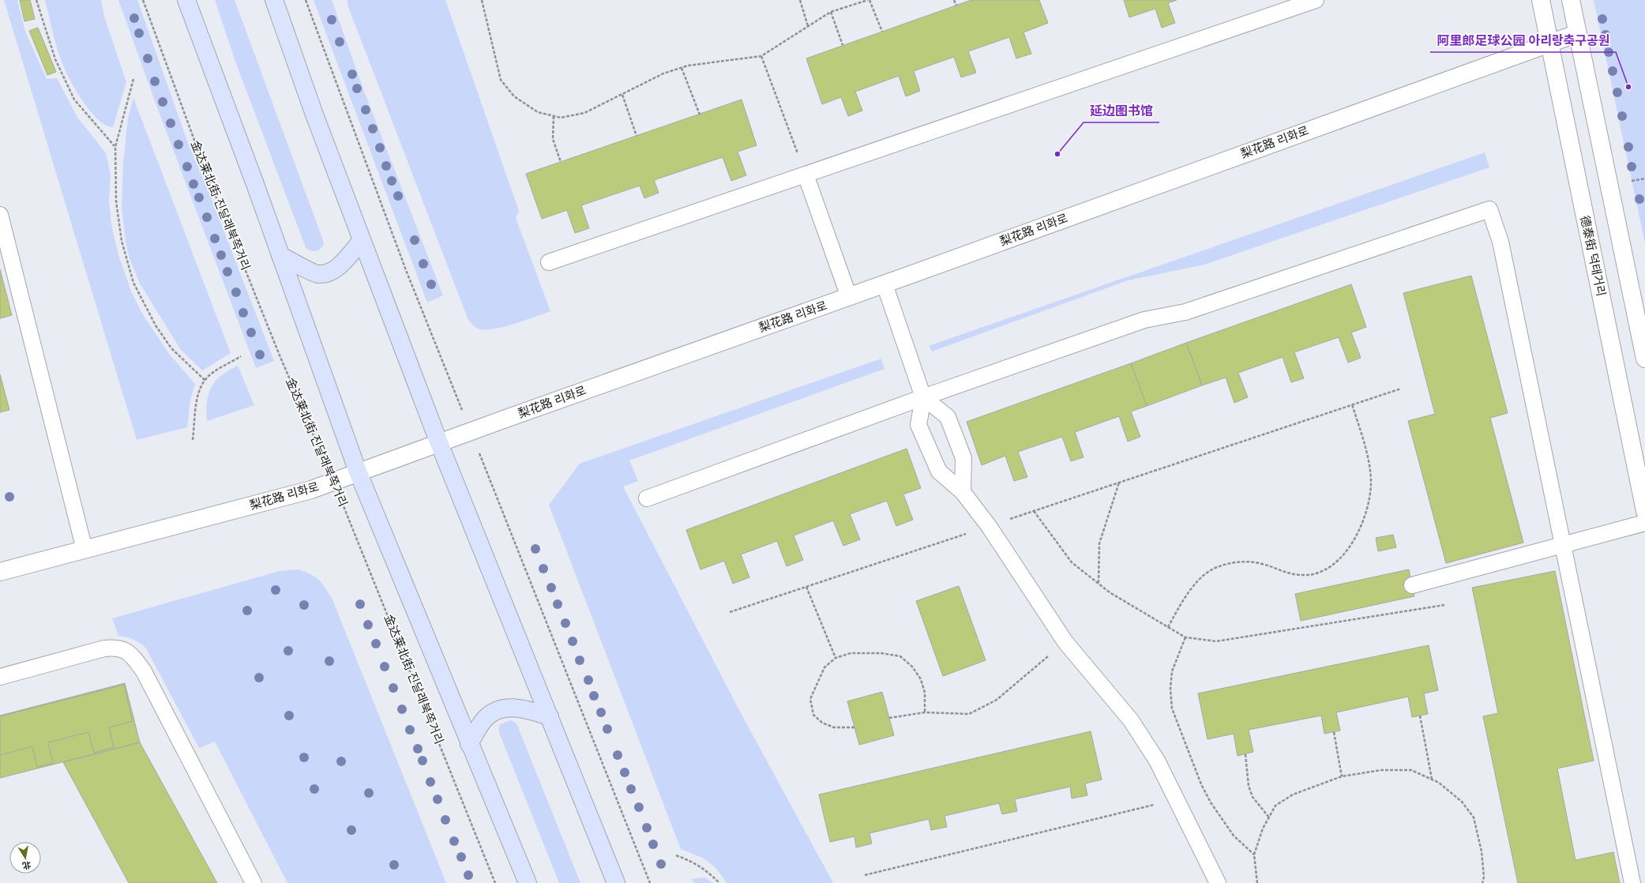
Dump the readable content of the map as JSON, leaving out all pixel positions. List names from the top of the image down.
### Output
{
  "streets": {
    "street": ["梨花路 리화로", "德泰街 덕태거리"],
    "path": ["金达莱北街 진달래북쪽거리"]
  },
  "crossings": [
    ["梨花路 리화로", "金达莱北街 진달래북쪽거리"],
    ["梨花路 리화로", "德泰街 덕태거리"]
  ],
  "places": ["阿里郎足球公园 아리랑축구공원", "延边图书馆"],
  "north": "bottom"
}
